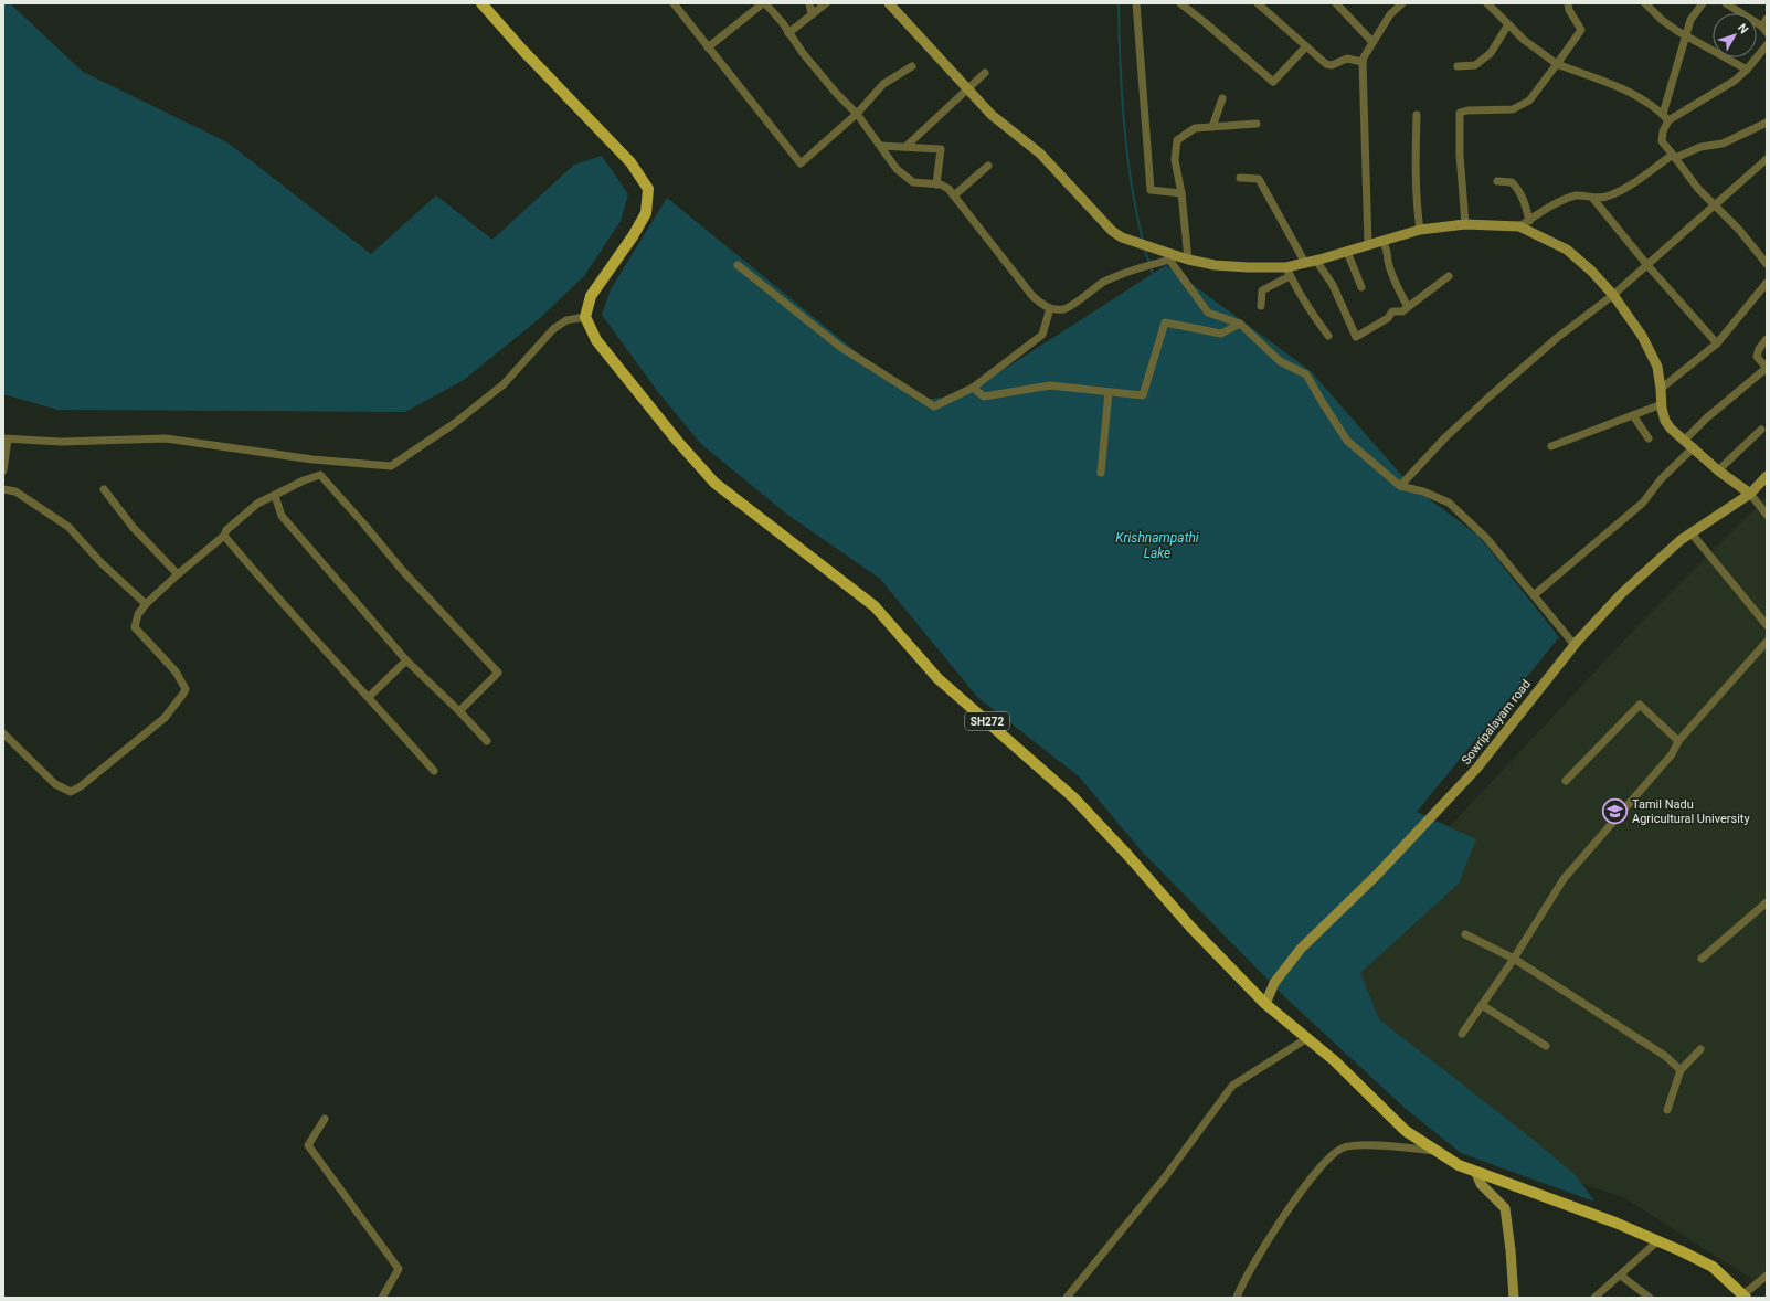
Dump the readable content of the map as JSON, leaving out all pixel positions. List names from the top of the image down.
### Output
{
  "streets": {
    "main road": ["SH272"],
    "street": ["Sowripalayam road"]
  },
  "crossings": [
    ["SH272", "Sowripalayam road"]
  ],
  "water": ["Krishnampathi Lake"],
  "places": {
    "school or university": ["Tamil Nadu Agricultural University"]
  },
  "north": "top right"
}
